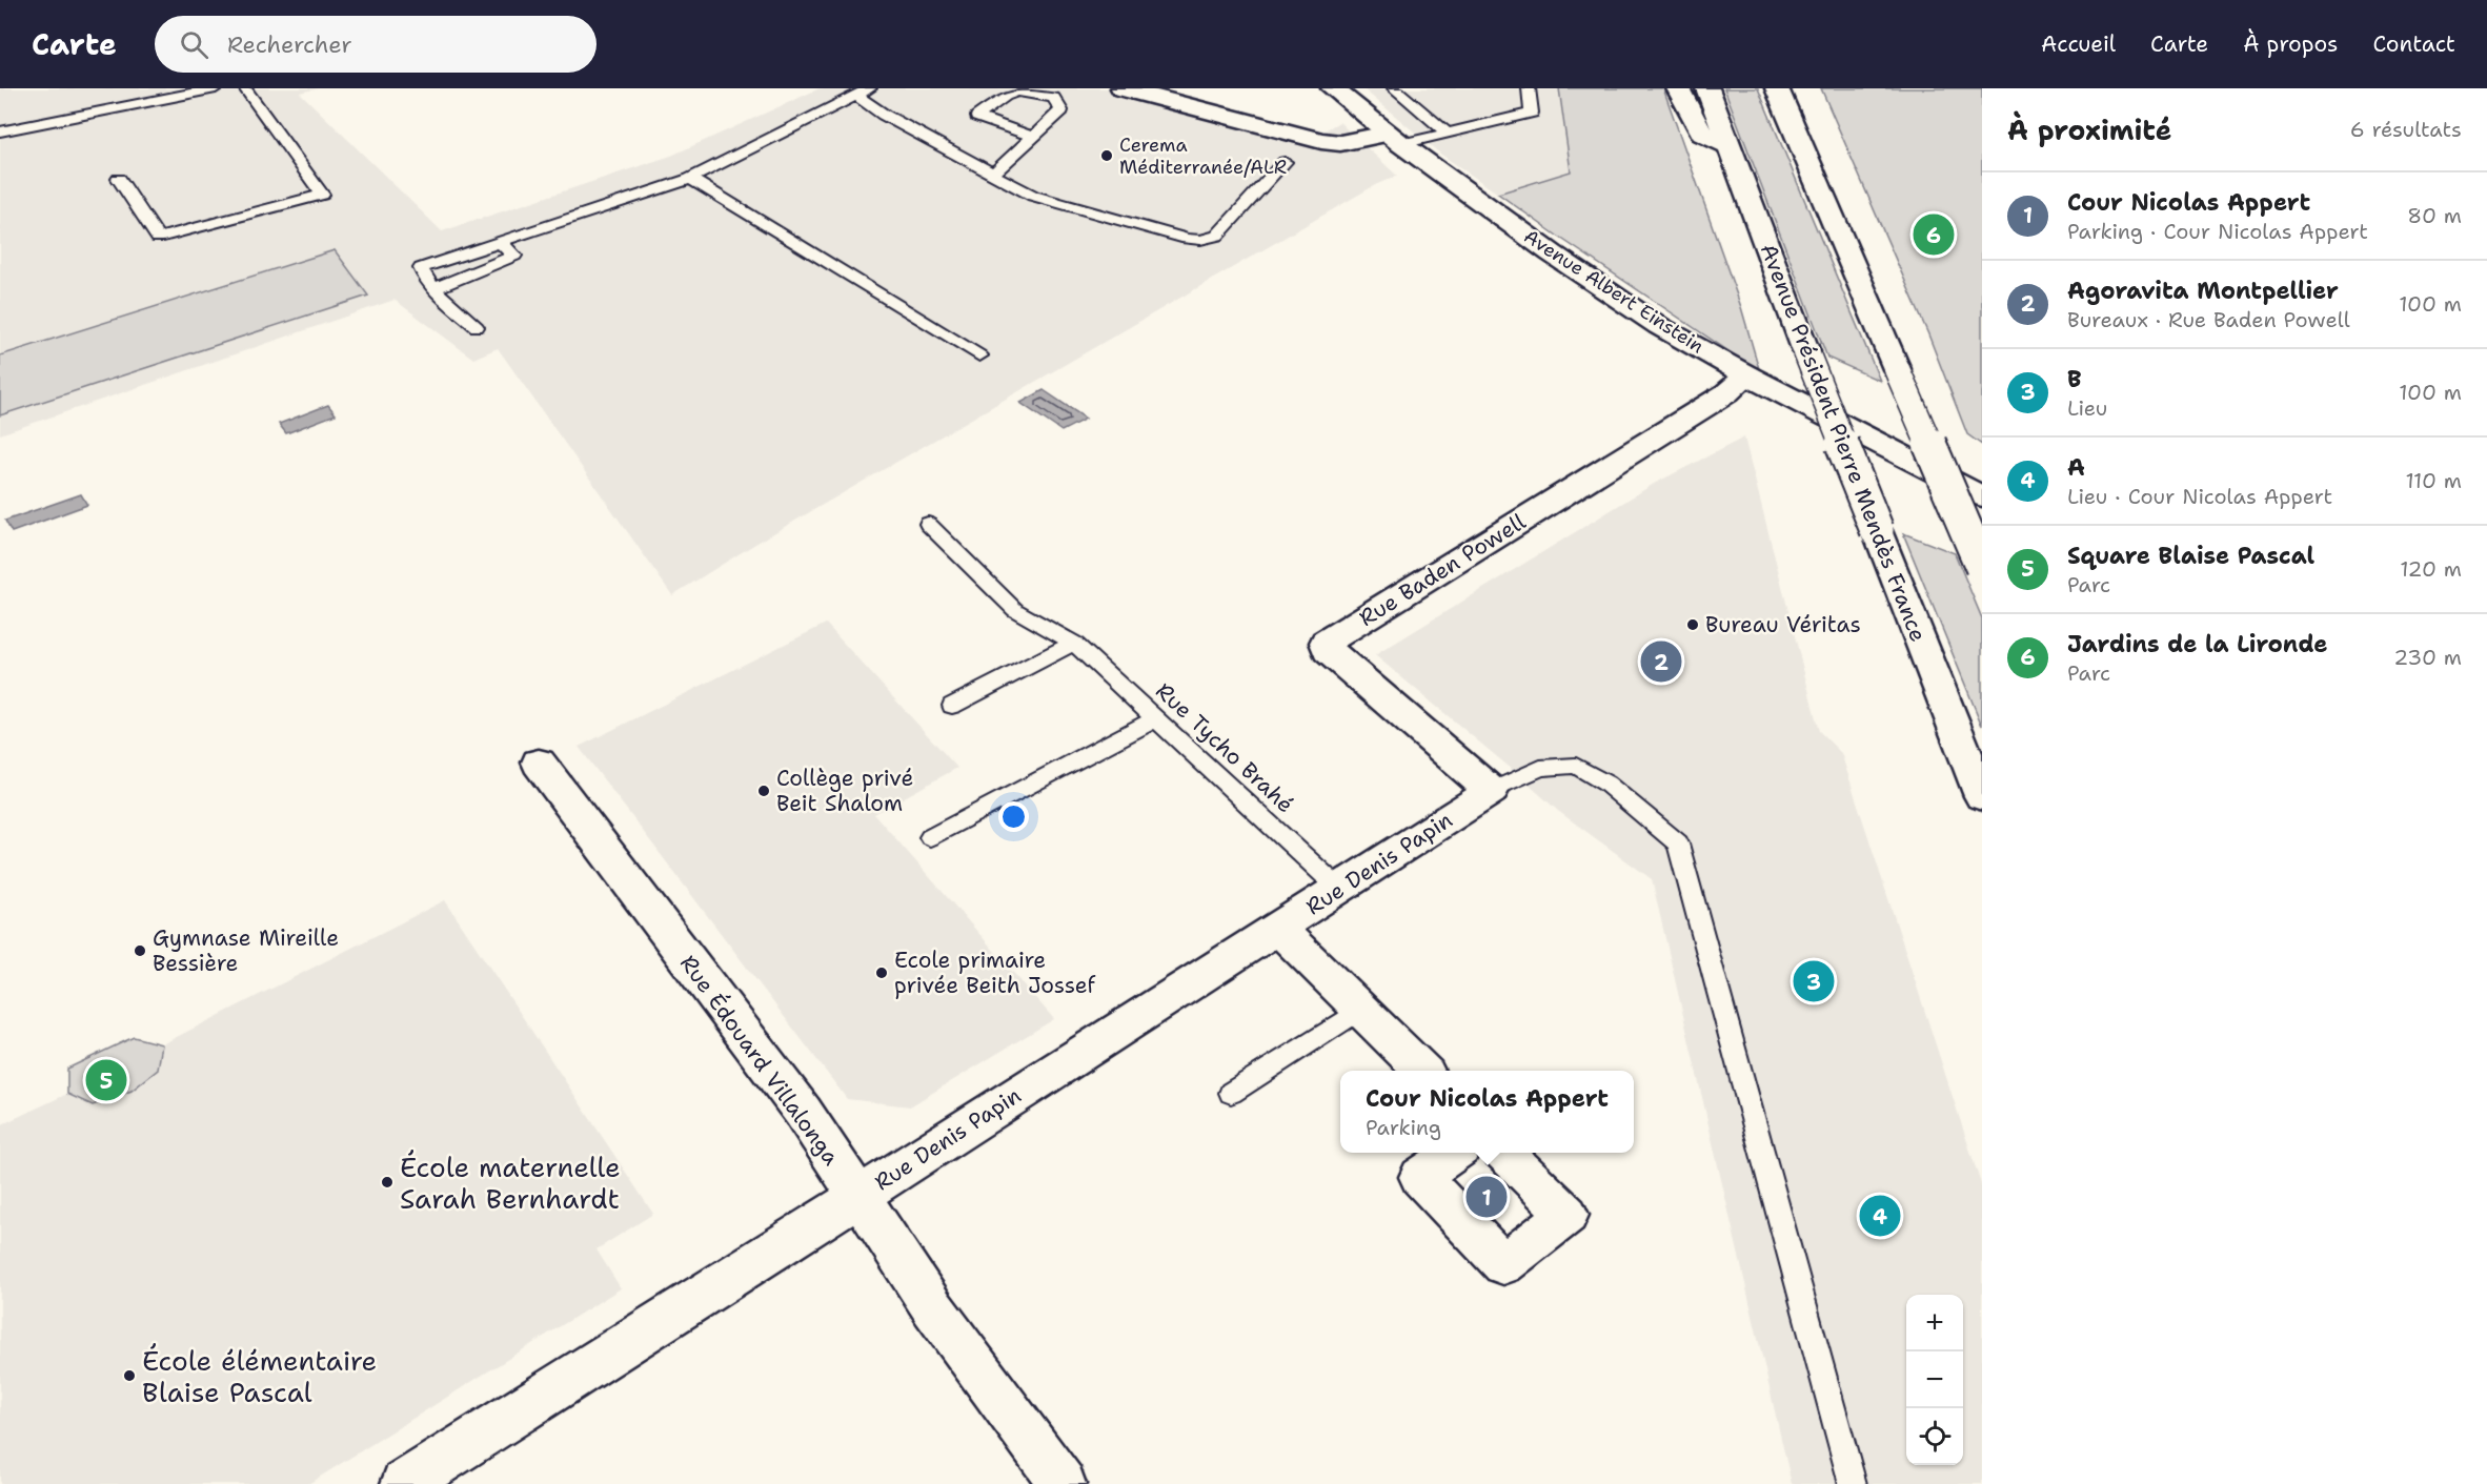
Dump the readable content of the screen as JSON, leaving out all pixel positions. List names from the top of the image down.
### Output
{
  "streets": {
    "street": [
      "Avenue Albert Einstein",
      "Avenue Président Pierre Mendès France",
      "Rue Baden Powell",
      "Rue Denis Papin",
      "Rue Édouard Villalonga"
    ],
    "lane": ["Rue Tycho Brahé"]
  },
  "crossings": [
    ["Avenue Albert Einstein", "Rue Baden Powell"],
    ["Rue Baden Powell", "Rue Denis Papin"],
    ["Rue Tycho Brahé", "Rue Denis Papin"],
    ["Rue Denis Papin", "Rue Édouard Villalonga"]
  ],
  "places": [
    "Cerema Méditerranée/ALR",
    "Bureau Véritas",
    "Collège privé Beit Shalom",
    "Gymnase Mireille Bessière",
    "Ecole primaire privée Beith Jossef",
    "École maternelle Sarah Bernhardt",
    "École élémentaire Blaise Pascal"
  ],
  "page": {
    "header": "Carte",
    "search": "Rechercher",
    "nav": [
      "Accueil",
      "Carte",
      "À propos",
      "Contact"
    ],
    "heading": ["À proximité", "6 résultats"],
    "list": [
      {
        "mark": "1",
        "name": "Cour Nicolas Appert",
        "note": "Parking · Cour Nicolas Appert",
        "value": "80 m"
      },
      {
        "mark": "2",
        "name": "Agoravita Montpellier",
        "note": "Bureaux · Rue Baden Powell",
        "value": "100 m"
      },
      {
        "mark": "3",
        "name": "B",
        "note": "Lieu",
        "value": "100 m"
      },
      {
        "mark": "4",
        "name": "A",
        "note": "Lieu · Cour Nicolas Appert",
        "value": "110 m"
      },
      {
        "mark": "5",
        "name": "Square Blaise Pascal",
        "note": "Parc",
        "value": "120 m"
      },
      {
        "mark": "6",
        "name": "Jardins de la Lironde",
        "note": "Parc",
        "value": "230 m"
      }
    ],
    "pins": [
      "6",
      "2",
      "3",
      "5",
      "1",
      "4"
    ],
    "popup": ["Cour Nicolas Appert", "Parking"],
    "map_buttons": ["+", "−"]
  }
}
